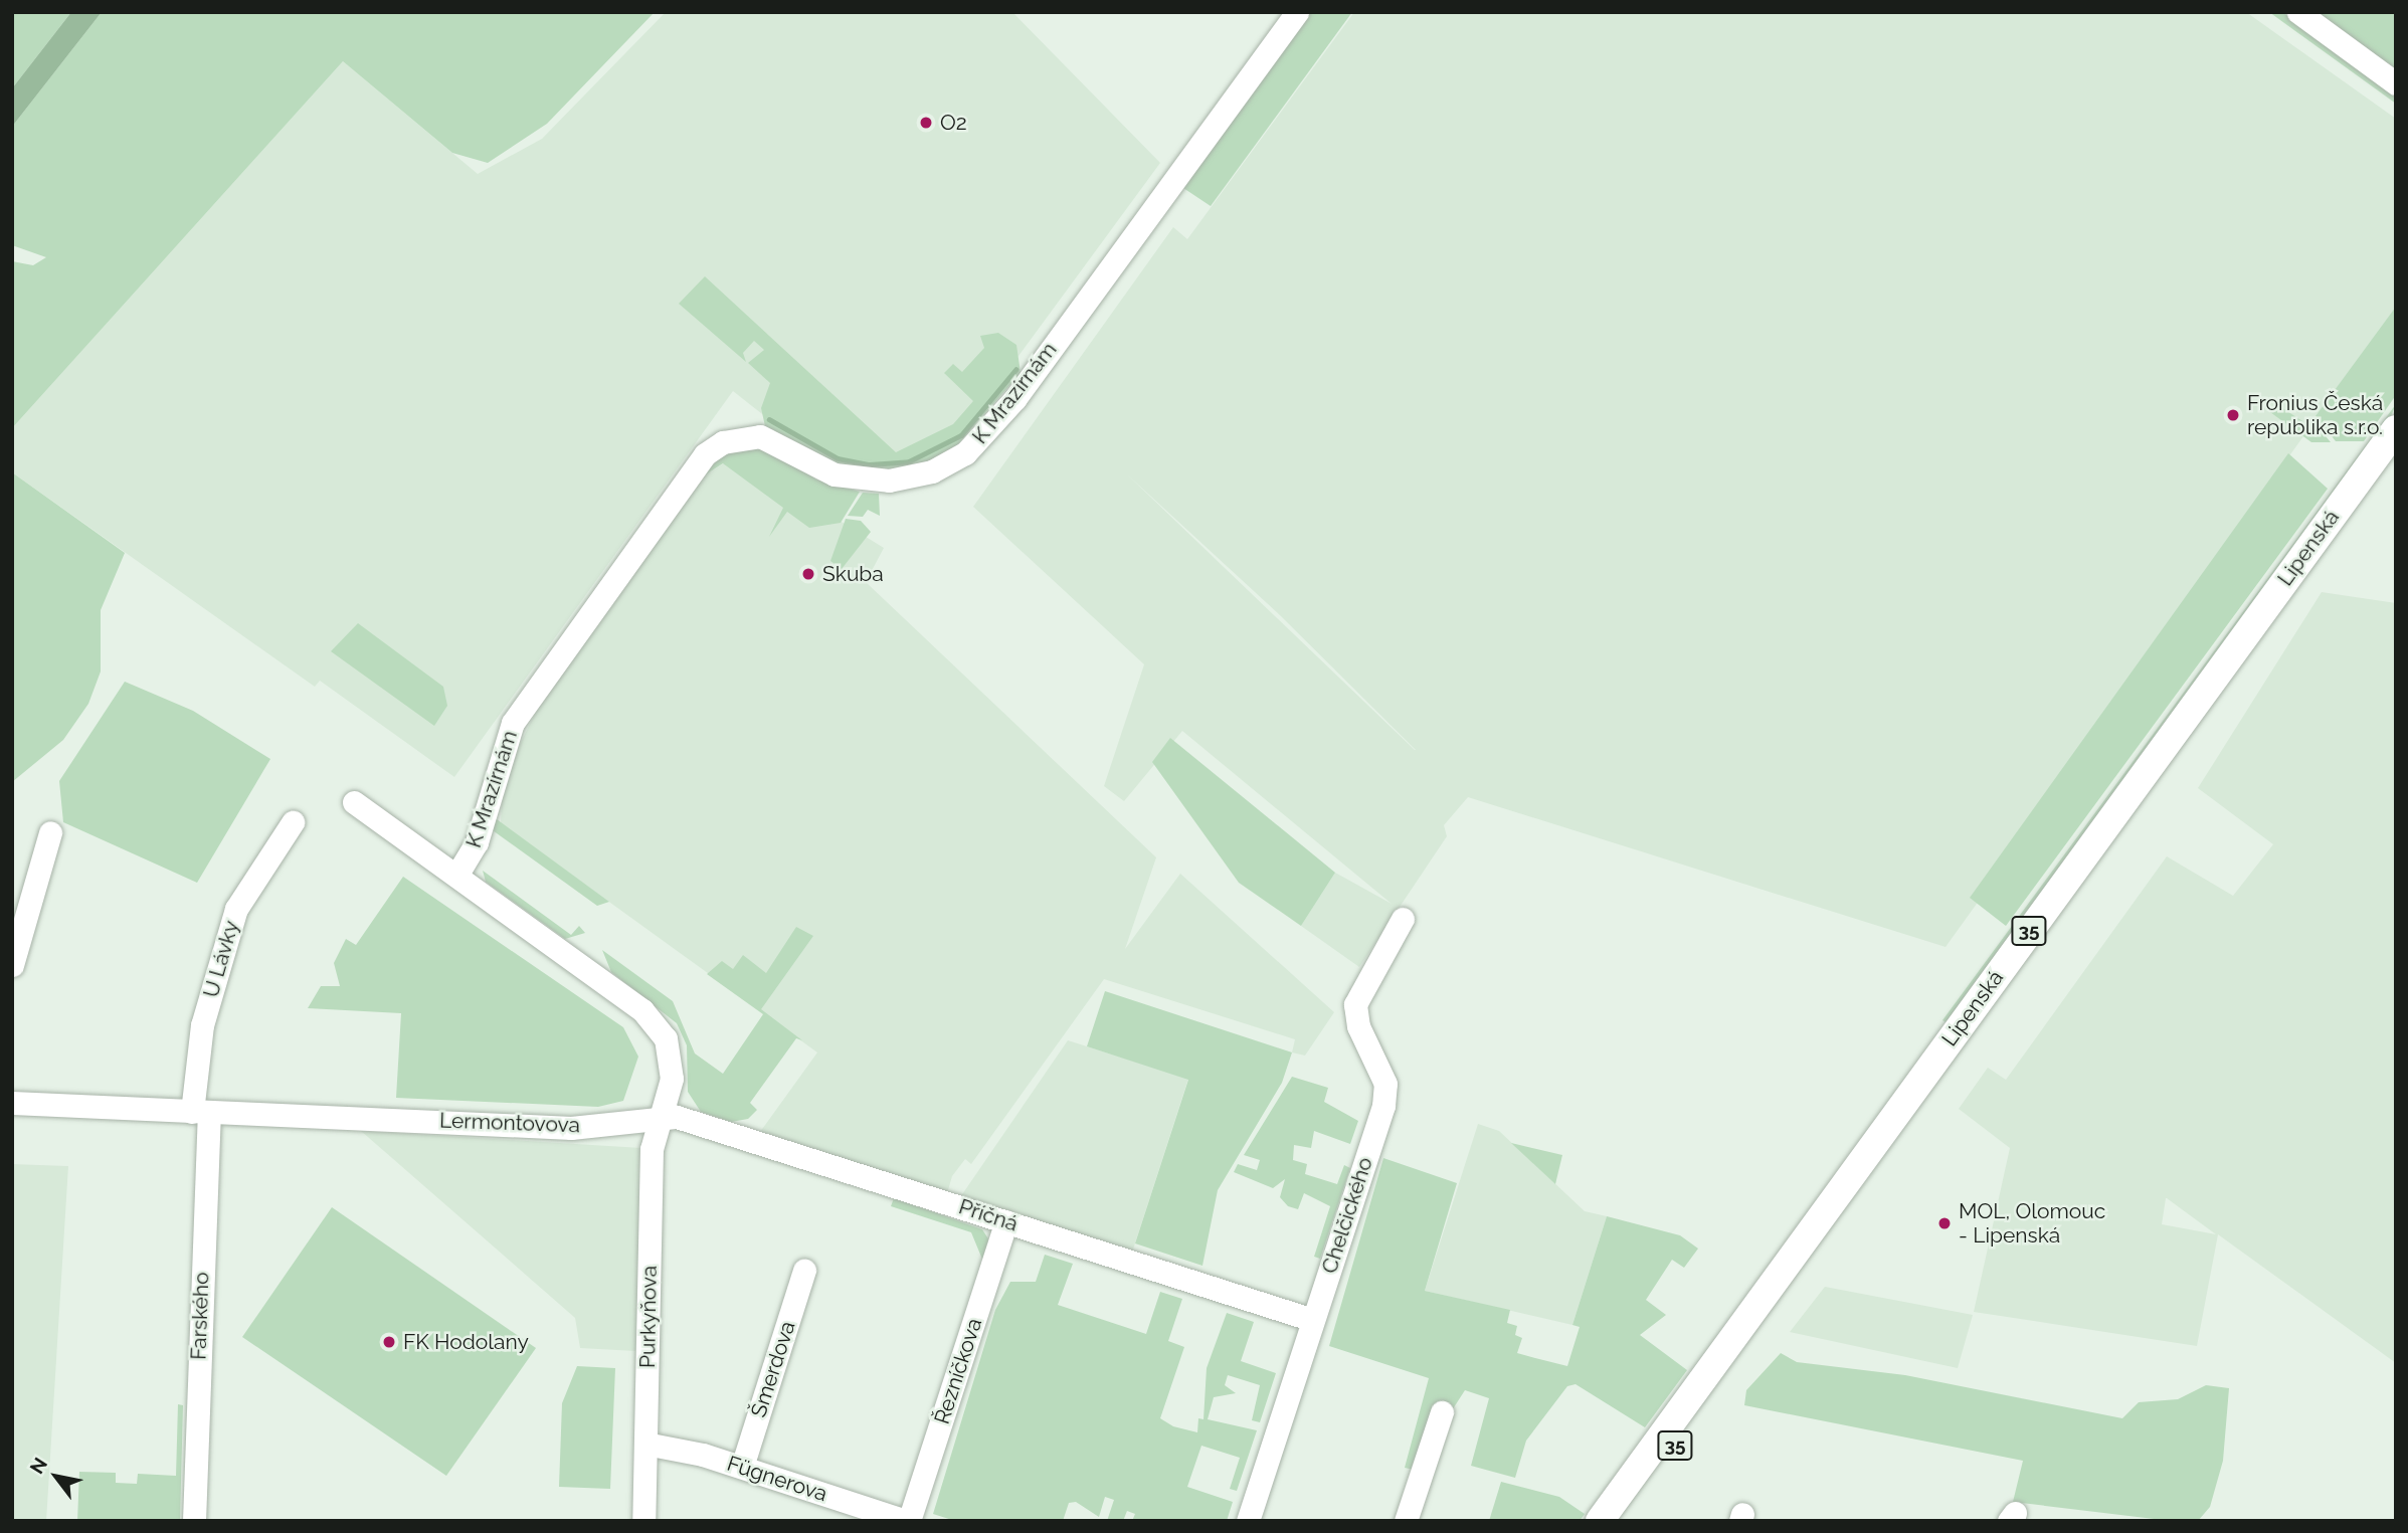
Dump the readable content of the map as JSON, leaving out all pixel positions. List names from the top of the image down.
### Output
{
  "streets": {
    "main road": ["Lipenská", "35"],
    "street": [
      "K Mrazírnám",
      "U Lávky",
      "Lermontovova",
      "Příčná",
      "Chelčického",
      "Farského",
      "Purkyňova",
      "Šmerdova",
      "Řezníčkova",
      "Fügnerova"
    ]
  },
  "crossings": [
    ["U Lávky", "Lermontovova"],
    ["U Lávky", "Farského"],
    ["Lermontovova", "Příčná"],
    ["Lermontovova", "Farského"],
    ["Lermontovova", "Purkyňova"],
    ["Příčná", "Chelčického"],
    ["Příčná", "Purkyňova"],
    ["Příčná", "Řezníčkova"],
    ["Purkyňova", "Fügnerova"],
    ["Šmerdova", "Fügnerova"],
    ["Řezníčkova", "Fügnerova"]
  ],
  "places": [
    "O2",
    "Fronius Česká republika s.r.o.",
    "Skuba",
    "MOL, Olomouc - Lipenská",
    "FK Hodolany"
  ],
  "north": "top left"
}
